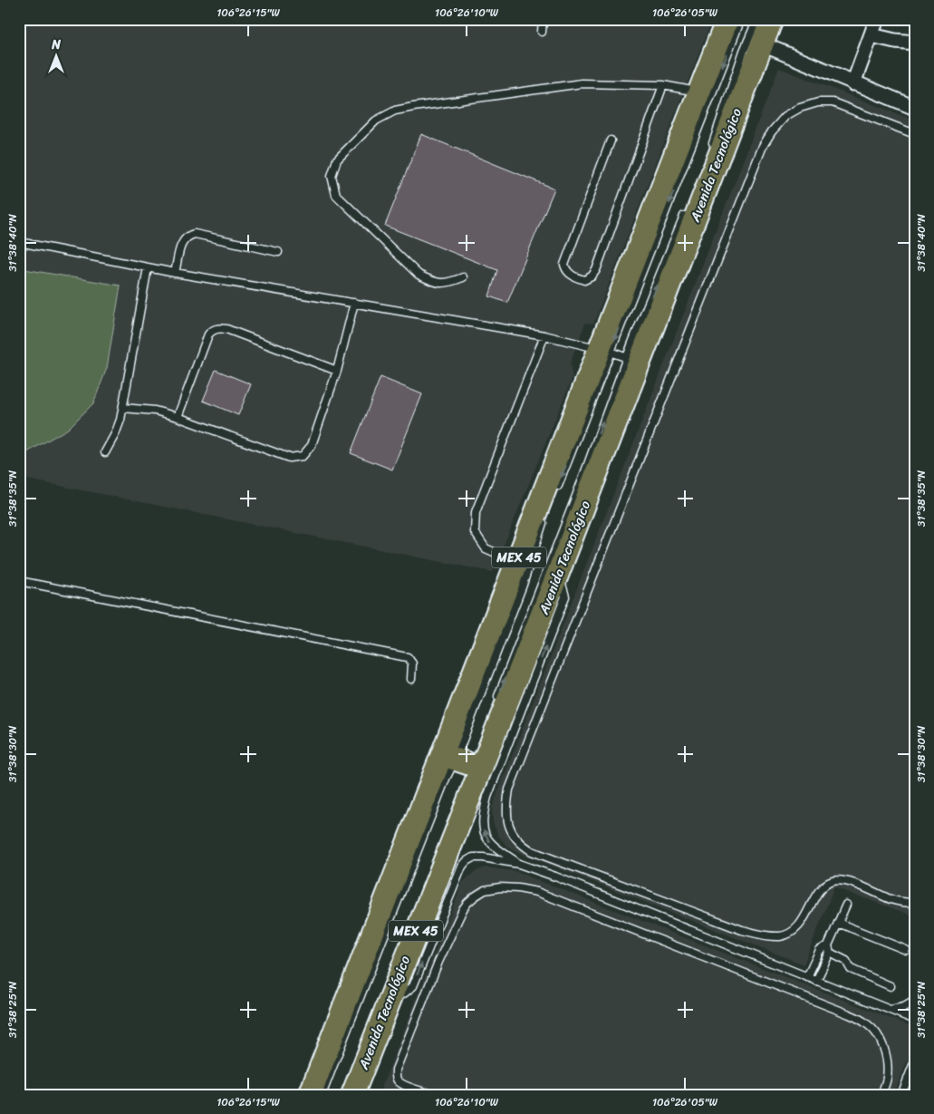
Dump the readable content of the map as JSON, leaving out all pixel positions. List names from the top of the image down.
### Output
{
  "streets": {
    "main road": ["Avenida Tecnológico", "MEX 45"]
  },
  "north": "top",
  "coordinates": [
    "106°26'15\"W",
    "106°26'10\"W",
    "106°26'05\"W",
    "31°38'40\"N",
    "31°38'35\"N",
    "31°38'30\"N",
    "31°38'25\"N"
  ]
}
